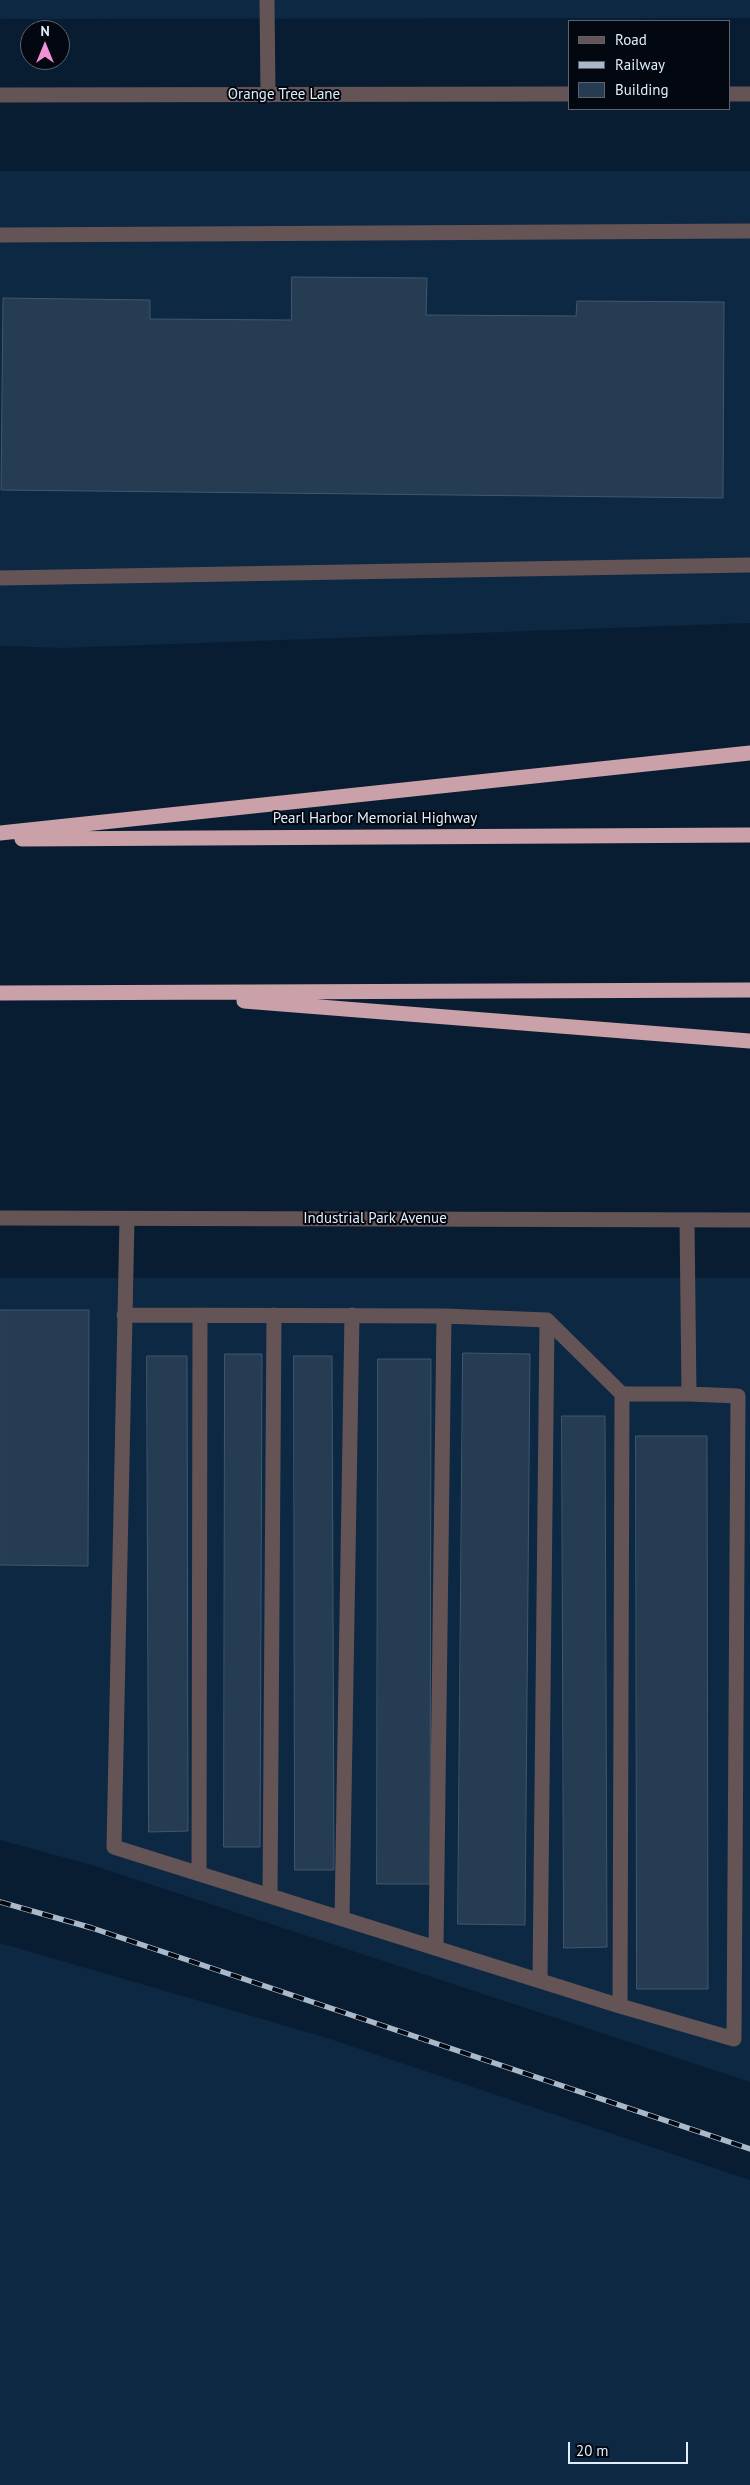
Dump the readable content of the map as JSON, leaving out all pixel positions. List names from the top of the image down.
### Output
{
  "streets": {
    "highway": ["Pearl Harbor Memorial Highway"],
    "street": ["Orange Tree Lane", "Industrial Park Avenue"]
  },
  "legend": ["Road", "Railway", "Building"],
  "scale_bar": "20 m",
  "north": "top"
}
